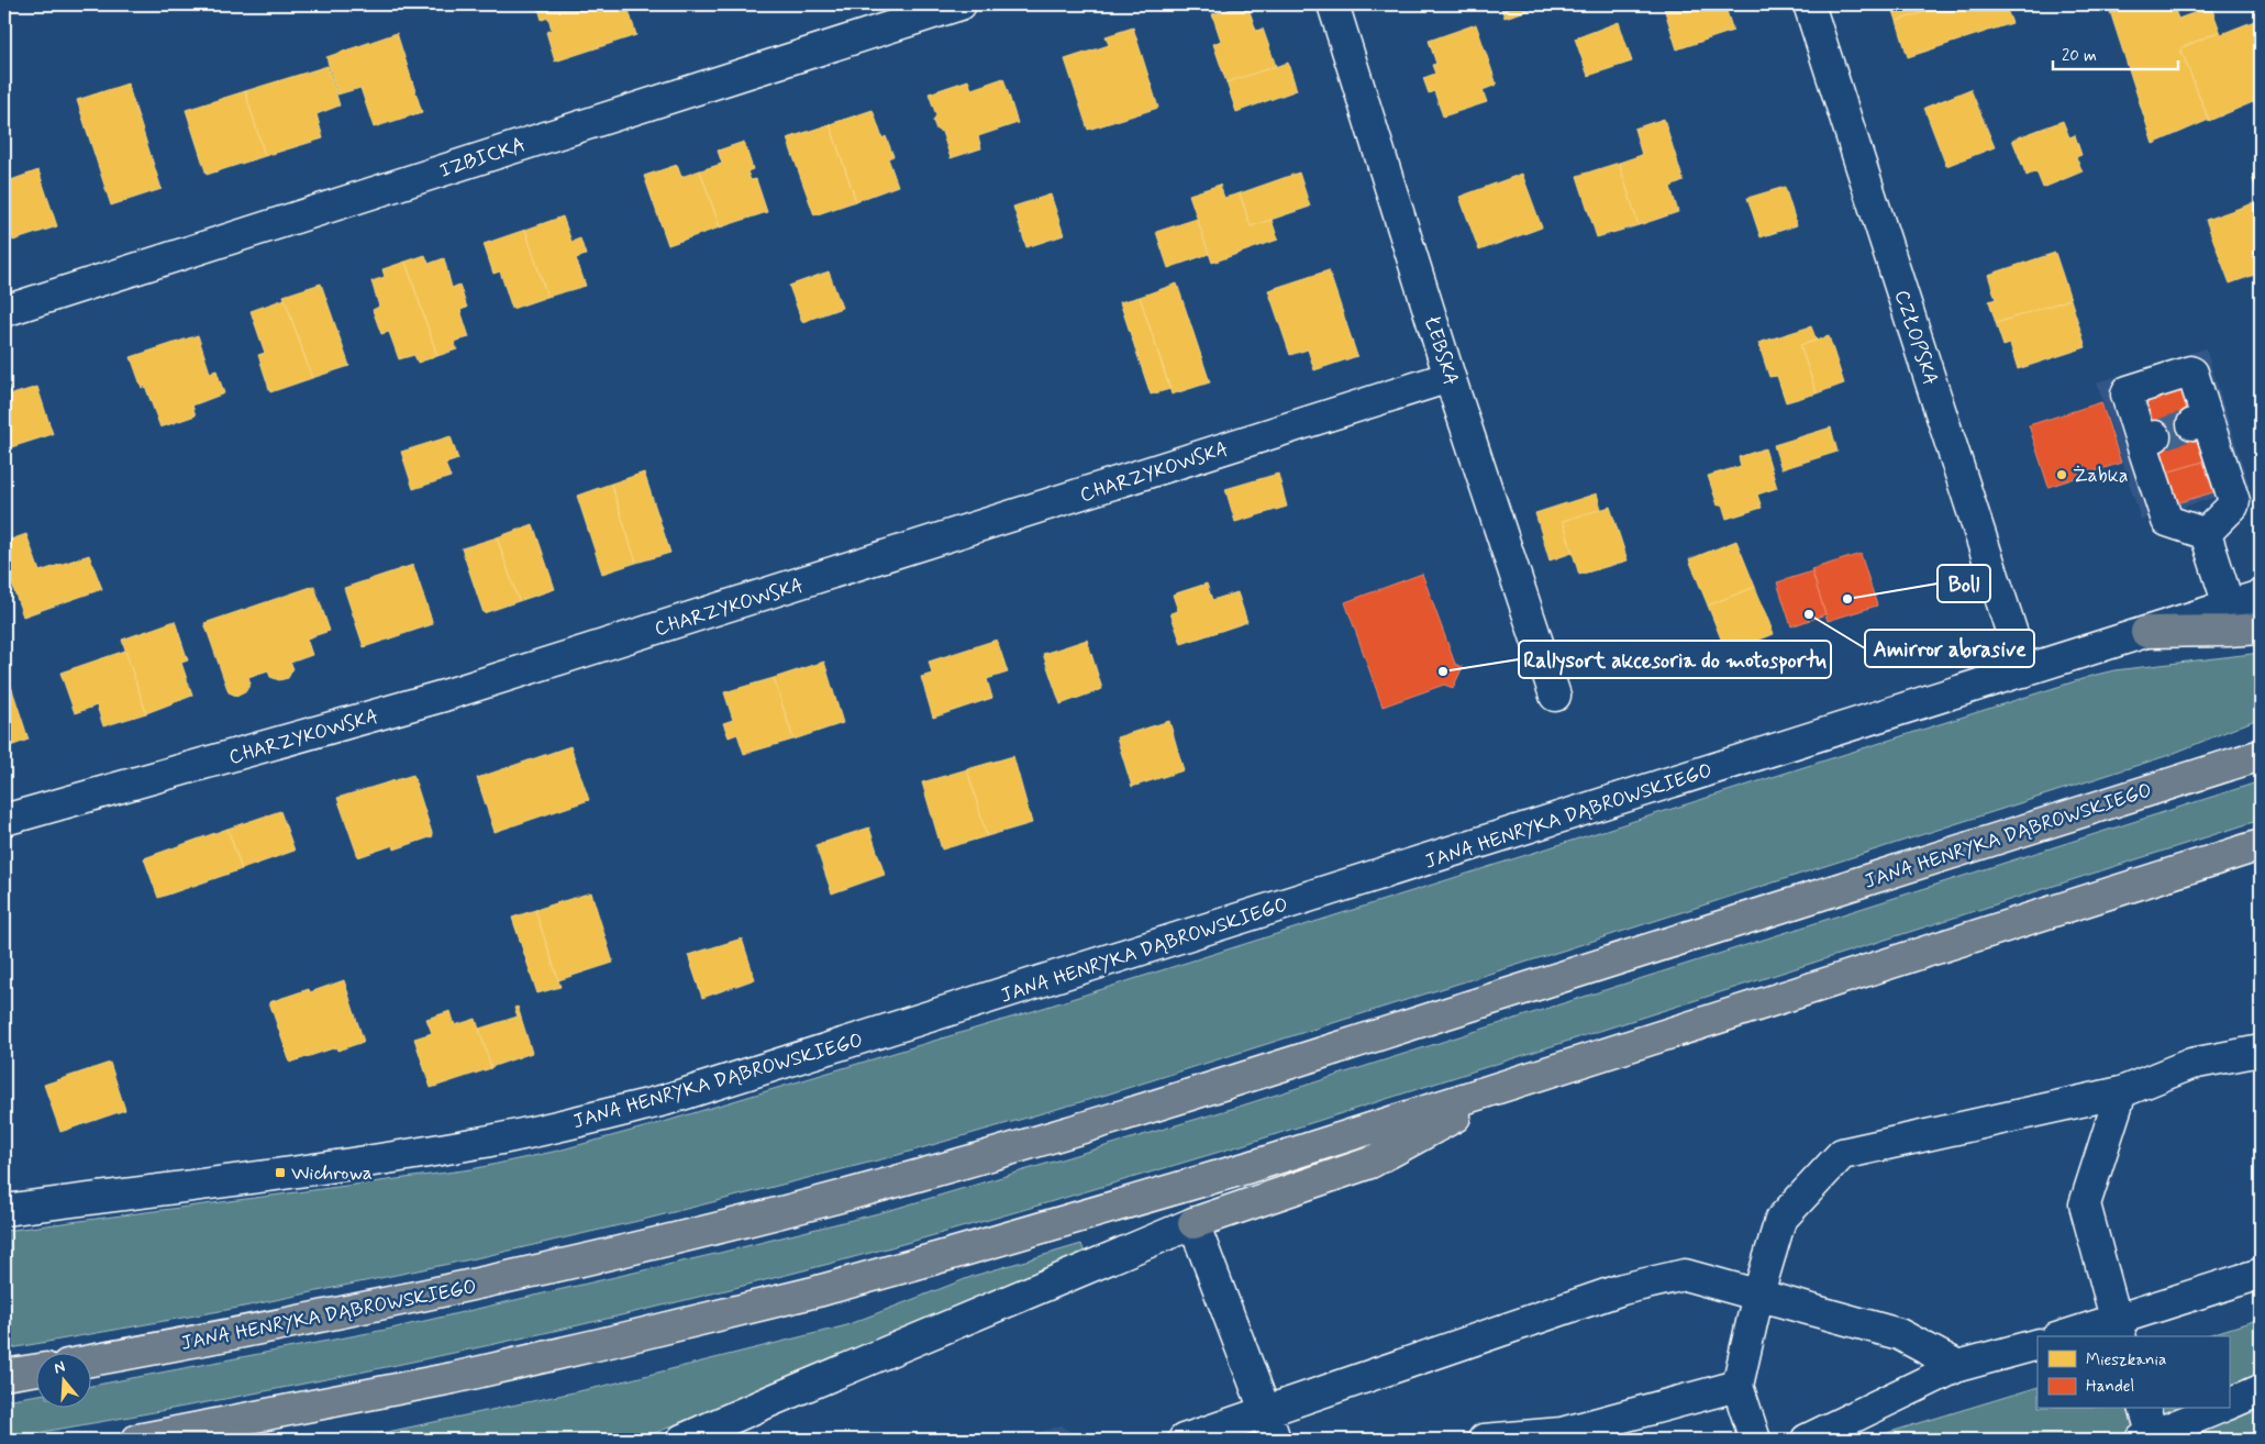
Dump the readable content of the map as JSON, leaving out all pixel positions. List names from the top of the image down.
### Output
{
  "streets": {
    "main road": ["JANA HENRYKA DĄBROWSKIEGO"],
    "street": [
      "IZBICKA",
      "CZŁOPSKA",
      "ŁEBSKA",
      "CHARZYKOWSKA"
    ]
  },
  "crossings": [
    ["CZŁOPSKA", "JANA HENRYKA DĄBROWSKIEGO"],
    ["ŁEBSKA", "CHARZYKOWSKA"]
  ],
  "places": {
    "other": [
      "Żabka",
      "Boll",
      "Amirror abrasive",
      "Rallysort akcesoria do motosportu"
    ],
    "transit": ["Wichrowa"]
  },
  "legend": ["Mieszkania", "Handel"],
  "scale_bar": "20 m",
  "north": "top"
}
